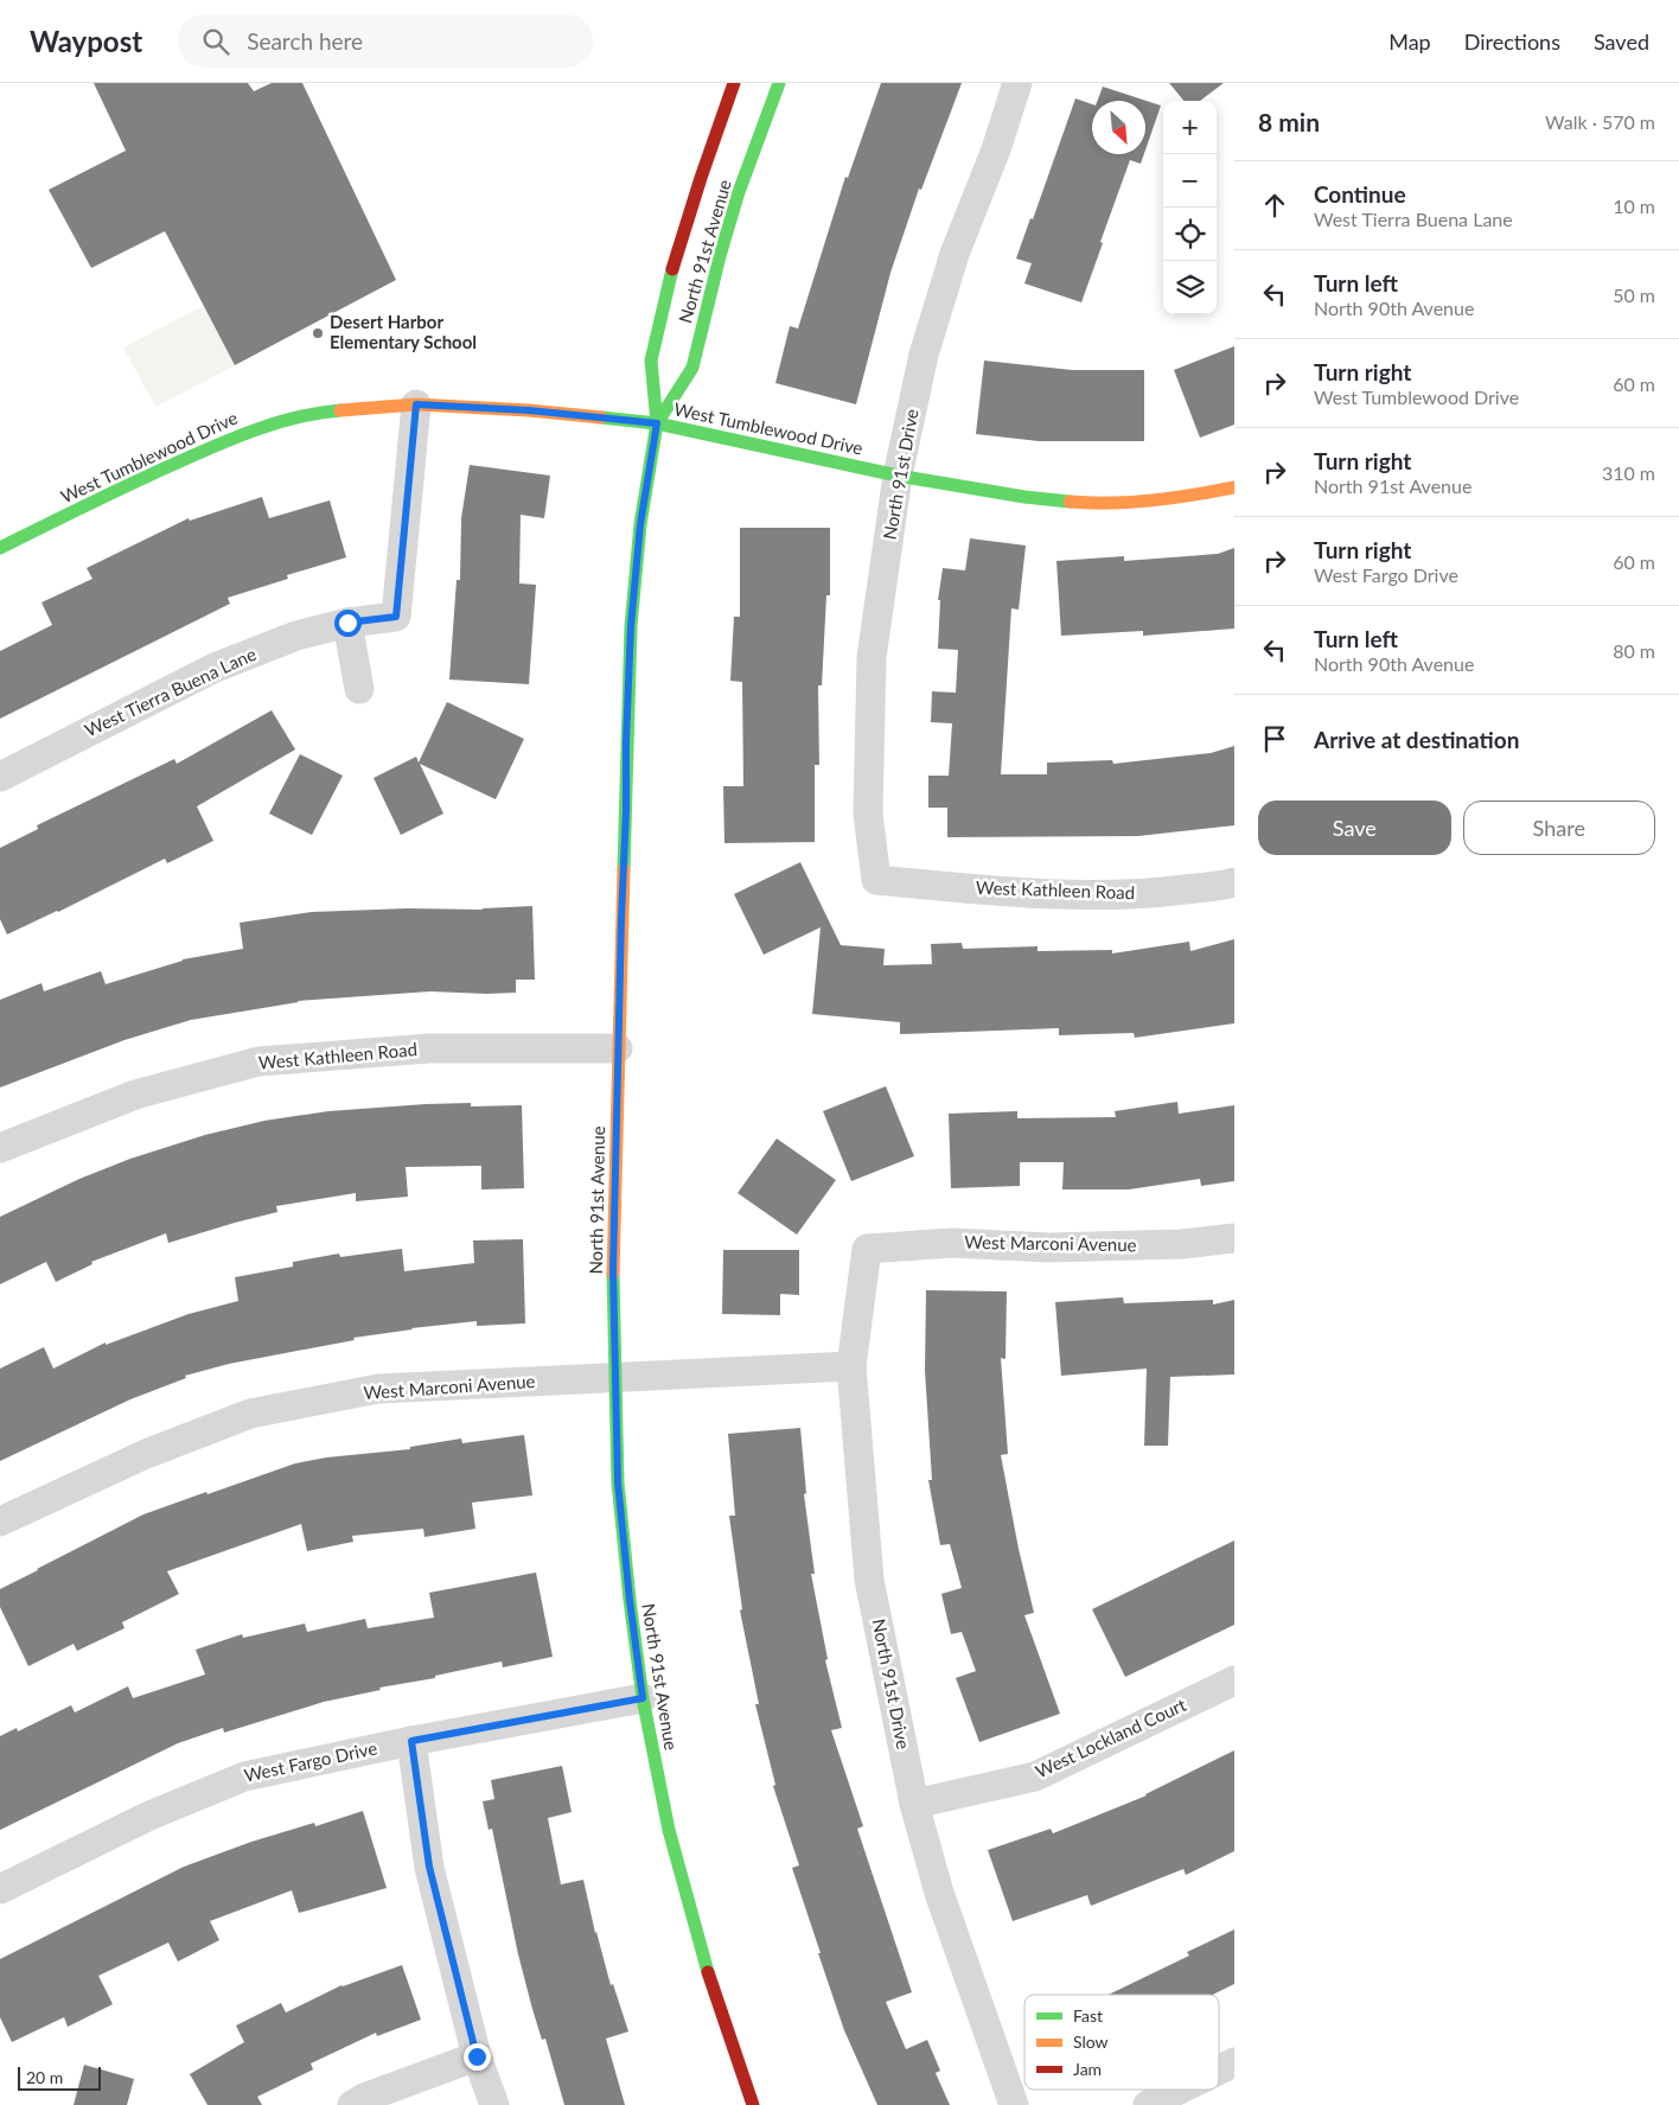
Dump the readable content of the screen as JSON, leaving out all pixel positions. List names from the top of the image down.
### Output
{
  "streets": {
    "main road": ["North 91st Avenue", "West Tumblewood Drive"],
    "street": [
      "North 91st Drive",
      "West Tierra Buena Lane",
      "West Kathleen Road",
      "West Marconi Avenue",
      "West Lockland Court",
      "West Fargo Drive"
    ]
  },
  "crossings": [
    ["North 91st Avenue", "West Tumblewood Drive"],
    ["North 91st Avenue", "West Kathleen Road"],
    ["North 91st Avenue", "West Marconi Avenue"],
    ["North 91st Avenue", "West Fargo Drive"],
    ["West Tumblewood Drive", "North 91st Drive"],
    ["West Tumblewood Drive", "West Tierra Buena Lane"],
    ["North 91st Drive", "West Kathleen Road"],
    ["North 91st Drive", "West Marconi Avenue"],
    ["North 91st Drive", "West Lockland Court"]
  ],
  "places": ["Desert Harbor Elementary School"],
  "legend": ["Fast", "Slow", "Jam"],
  "scale_bar": "20 m",
  "north": "bottom right",
  "page": {
    "header": "Waypost",
    "search": "Search here",
    "nav": ["Map", "Directions", "Saved"],
    "heading": ["8 min", "Walk · 570 m"],
    "map_buttons": ["+", "−"],
    "list": [
      ["Continue", "West Tierra Buena Lane", "10 m"],
      ["Turn left", "North 90th Avenue", "50 m"],
      ["Turn right", "West Tumblewood Drive", "60 m"],
      ["Turn right", "North 91st Avenue", "310 m"],
      ["Turn right", "West Fargo Drive", "60 m"],
      ["Turn left", "North 90th Avenue", "80 m"],
      "Arrive at destination"
    ],
    "buttons": ["Save", "Share"],
    "scale": "20 m"
  }
}
